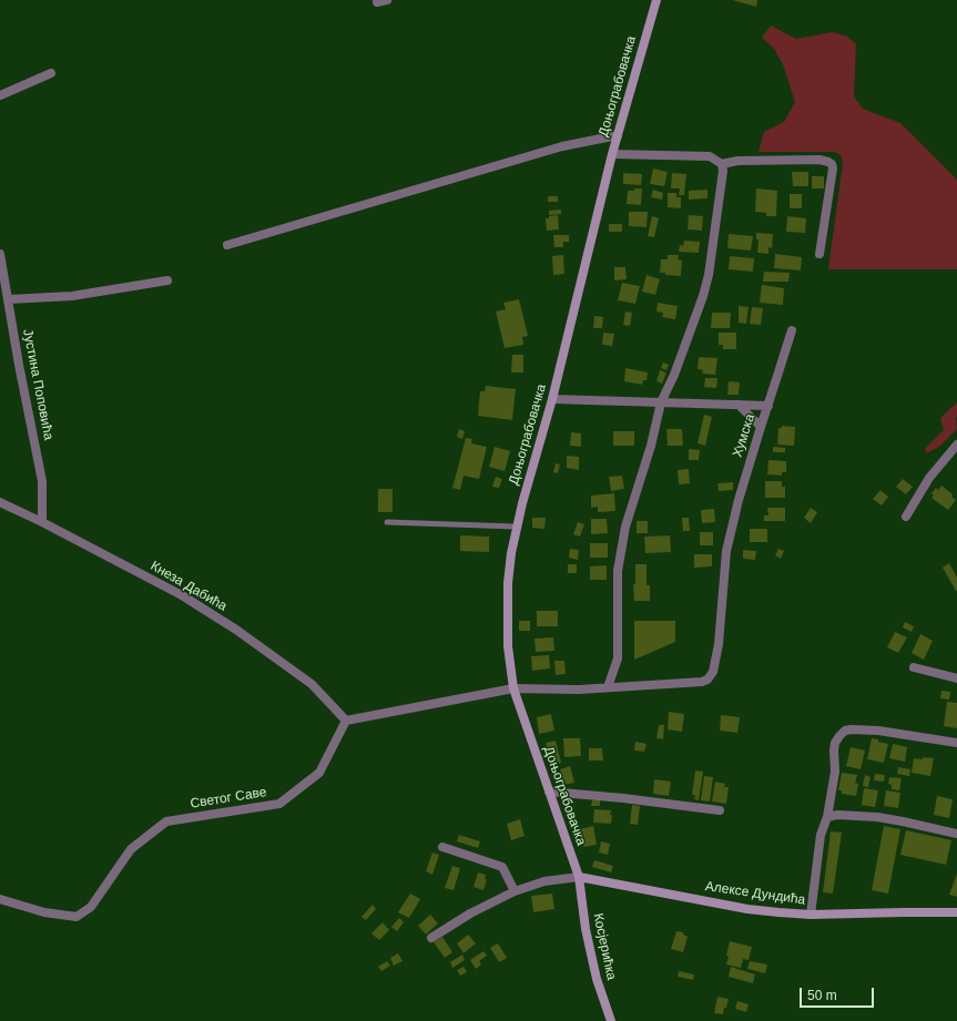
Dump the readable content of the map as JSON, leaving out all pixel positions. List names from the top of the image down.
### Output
{
  "streets": {
    "street": [
      "Доњограбовачка",
      "Јустина Поповића",
      "Хумска",
      "Кнеза Дабића",
      "Светог Саве",
      "Алексе Дундића",
      "Косјерићка"
    ]
  },
  "crossings": [
    ["Доњограбовачка", "Хумска"],
    ["Доњограбовачка", "Алексе Дундића"],
    ["Доњограбовачка", "Косјерићка"],
    ["Јустина Поповића", "Кнеза Дабића"],
    ["Кнеза Дабића", "Светог Саве"],
    ["Алексе Дундића", "Косјерићка"]
  ],
  "scale_bar": "50 m"
}
